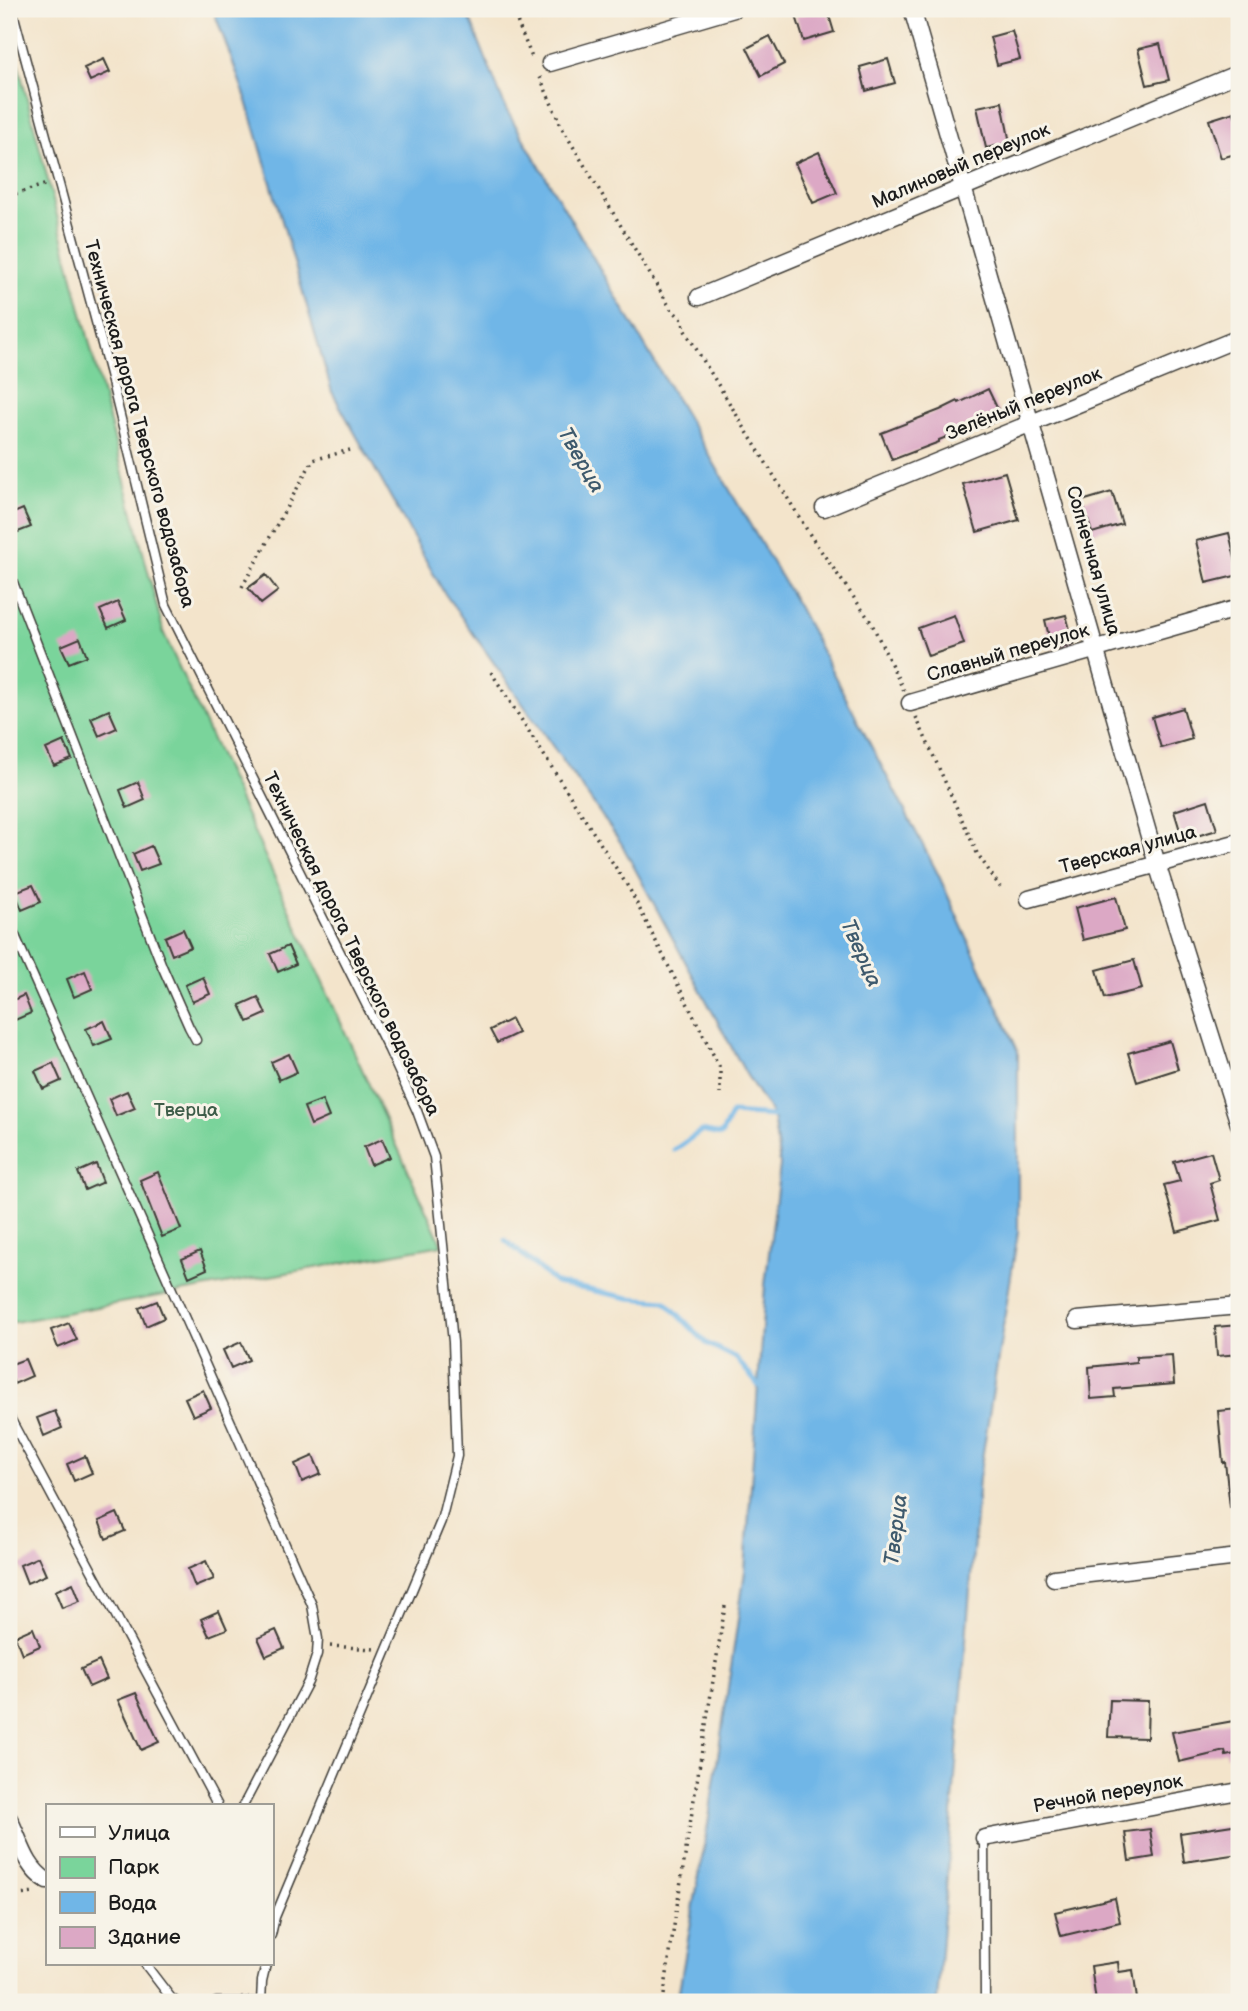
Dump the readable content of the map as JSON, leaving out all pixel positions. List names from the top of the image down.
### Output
{
  "streets": {
    "street": [
      "Малиновый переулок",
      "Зелёный переулок",
      "Солнечная улица",
      "Славный переулок",
      "Тверская улица",
      "Речной переулок"
    ],
    "lane": ["Техническая дорога Тверского водозабора"]
  },
  "crossings": [
    ["Малиновый переулок", "Солнечная улица"],
    ["Зелёный переулок", "Солнечная улица"],
    ["Солнечная улица", "Славный переулок"],
    ["Солнечная улица", "Тверская улица"]
  ],
  "water": ["Тверца"],
  "parks": ["Тверца"],
  "legend": [
    "Улица",
    "Парк",
    "Вода",
    "Здание"
  ]
}
